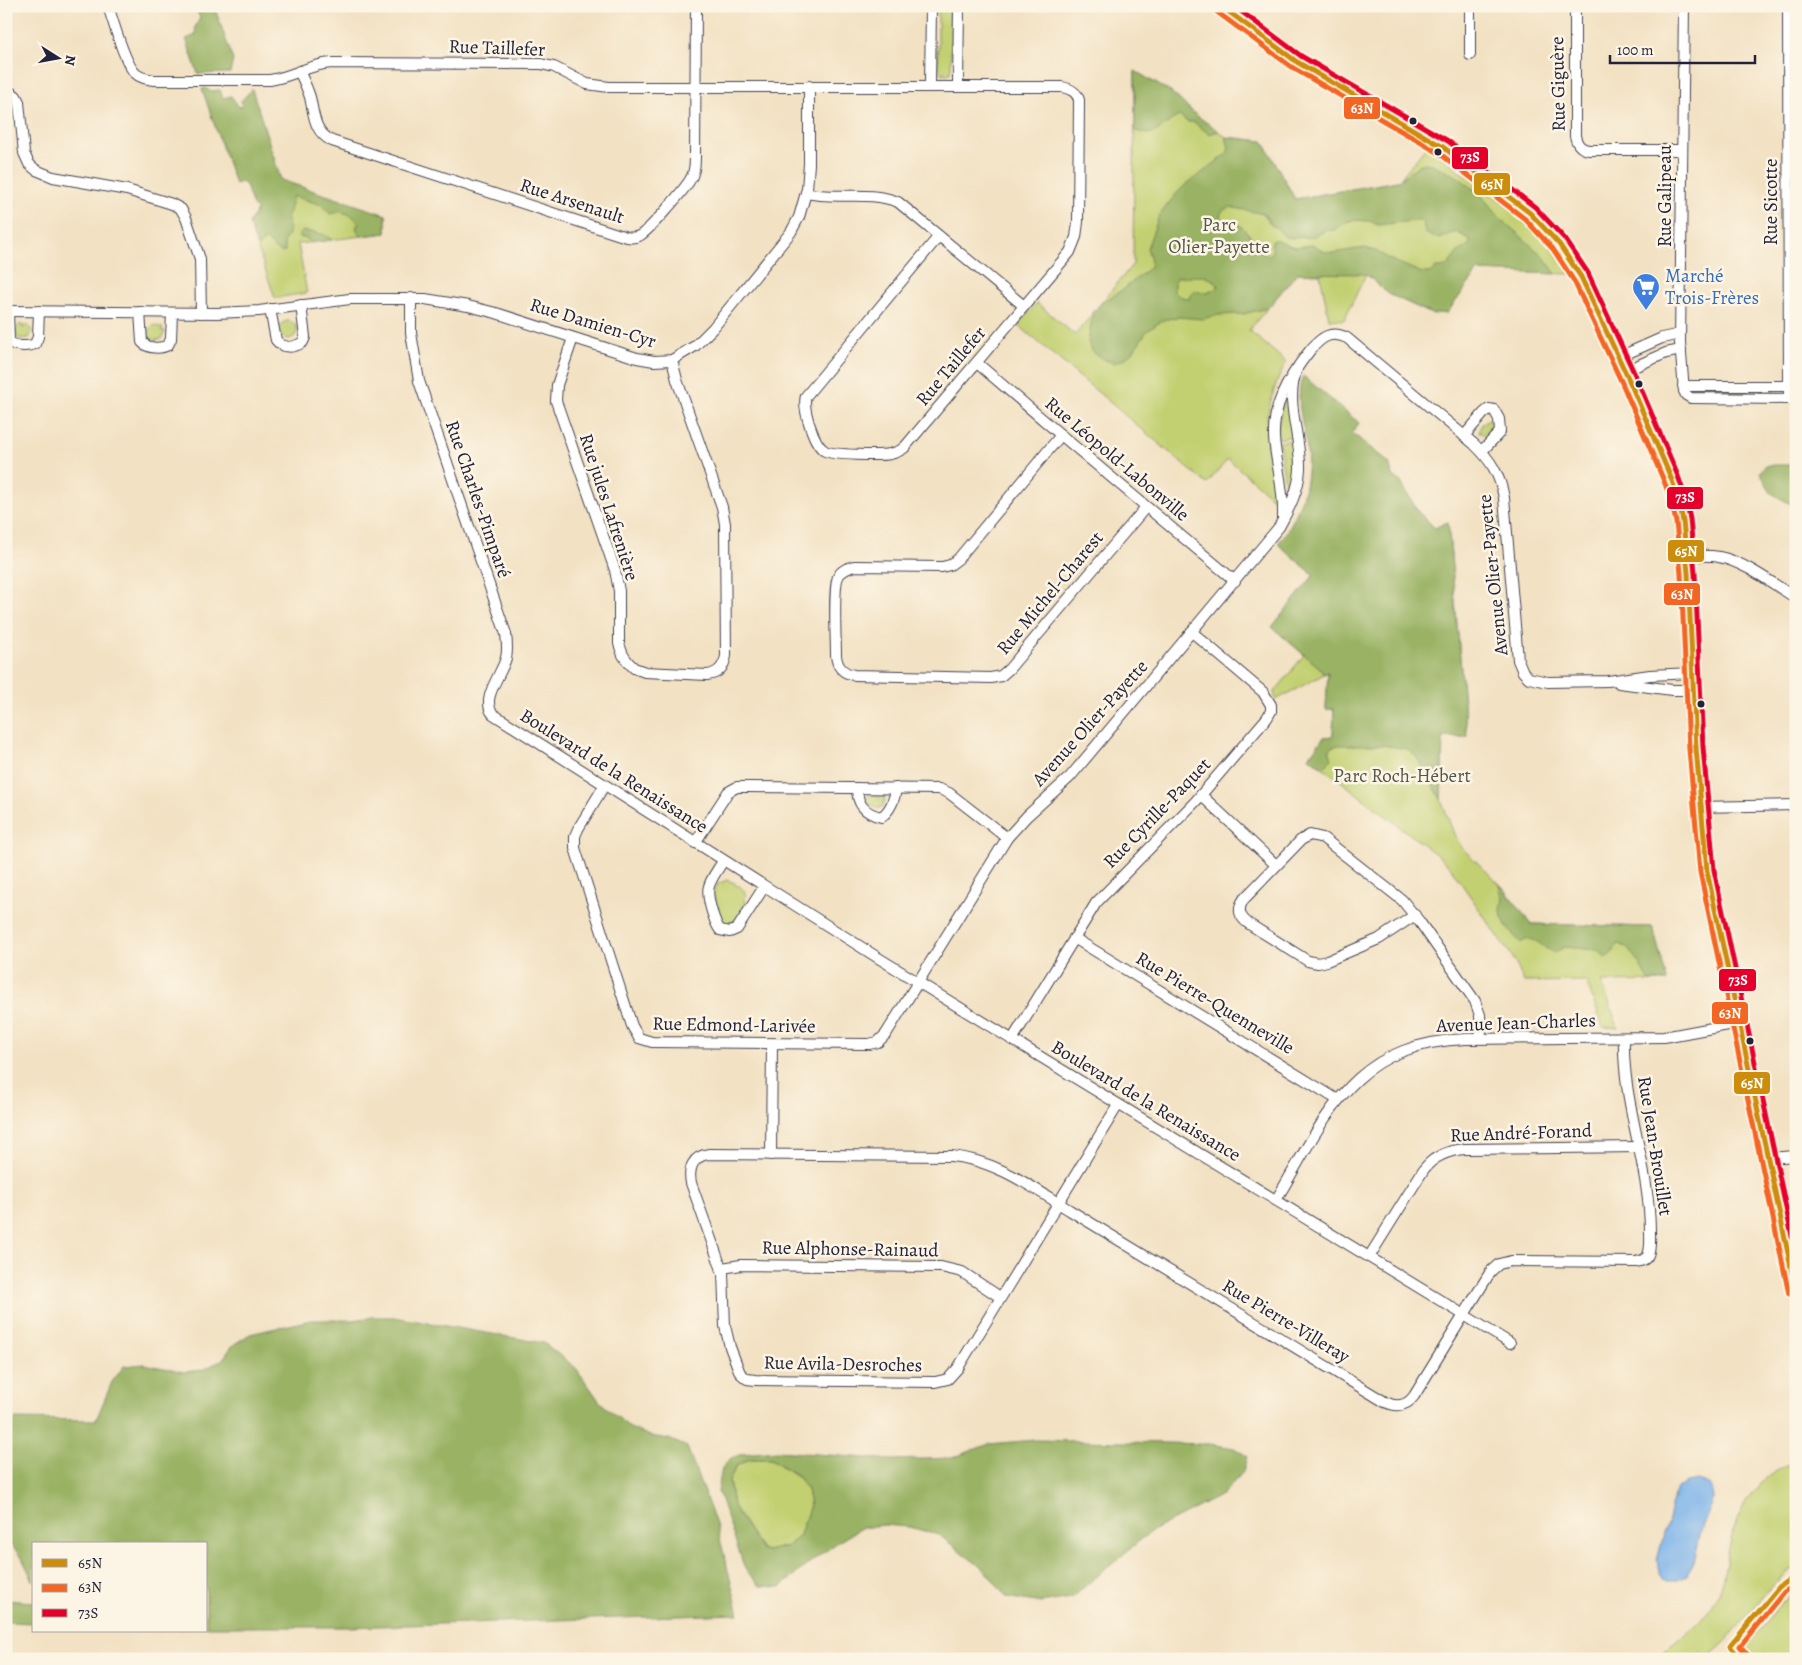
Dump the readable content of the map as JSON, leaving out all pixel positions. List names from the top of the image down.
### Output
{
  "streets": {
    "street": [
      "Rue Taillefer",
      "Rue Giguère",
      "Rue Galipeau",
      "Rue Arsenault",
      "Rue Sicotte",
      "Rue Damien-Cyr",
      "Rue Léopold-Labonville",
      "Rue Charles-Pimparé",
      "Rue jules Lafrenière",
      "Avenue Olier-Payette",
      "Rue Michel-Charest",
      "Boulevard de la Renaissance",
      "Rue Cyrille-Paquet",
      "Rue Pierre-Quenneville",
      "Avenue Jean-Charles",
      "Rue Edmond-Larivée",
      "Rue André-Forand",
      "Rue Jean-Brouillet",
      "Rue Alphonse-Rainaud",
      "Rue Pierre-Villeray",
      "Rue Avila-Desroches"
    ]
  },
  "crossings": [
    ["Rue Taillefer", "Rue Arsenault"],
    ["Rue Taillefer", "Rue Damien-Cyr"],
    ["Rue Taillefer", "Rue Léopold-Labonville"],
    ["Rue Giguère", "Rue Galipeau"],
    ["Rue Damien-Cyr", "Rue Charles-Pimparé"],
    ["Rue Damien-Cyr", "Rue jules Lafrenière"],
    ["Rue Léopold-Labonville", "Avenue Olier-Payette"],
    ["Rue Léopold-Labonville", "Rue Michel-Charest"],
    ["Rue Charles-Pimparé", "Boulevard de la Renaissance"],
    ["Avenue Olier-Payette", "Boulevard de la Renaissance"],
    ["Avenue Olier-Payette", "Rue Cyrille-Paquet"],
    ["Avenue Olier-Payette", "Rue Edmond-Larivée"],
    ["Boulevard de la Renaissance", "Rue Cyrille-Paquet"],
    ["Boulevard de la Renaissance", "Avenue Jean-Charles"],
    ["Boulevard de la Renaissance", "Rue Edmond-Larivée"],
    ["Boulevard de la Renaissance", "Rue André-Forand"],
    ["Boulevard de la Renaissance", "Rue Jean-Brouillet"],
    ["Boulevard de la Renaissance", "Rue Pierre-Villeray"],
    ["Rue Cyrille-Paquet", "Rue Pierre-Quenneville"],
    ["Rue Pierre-Quenneville", "Avenue Jean-Charles"],
    ["Avenue Jean-Charles", "Rue Jean-Brouillet"],
    ["Rue André-Forand", "Rue Jean-Brouillet"],
    ["Rue Jean-Brouillet", "Rue Pierre-Villeray"],
    ["Rue Alphonse-Rainaud", "Rue Avila-Desroches"],
    ["Rue Pierre-Villeray", "Rue Avila-Desroches"]
  ],
  "parks": ["Parc Olier-Payette", "Parc Roch-Hébert"],
  "places": {
    "supermarket": ["Marché Trois-Frères"]
  },
  "lines": ["transit line 65N", "transit line 73S", "transit line 63N"],
  "legend": ["65N", "63N", "73S"],
  "scale_bar": "100 m",
  "north": "right"
}
